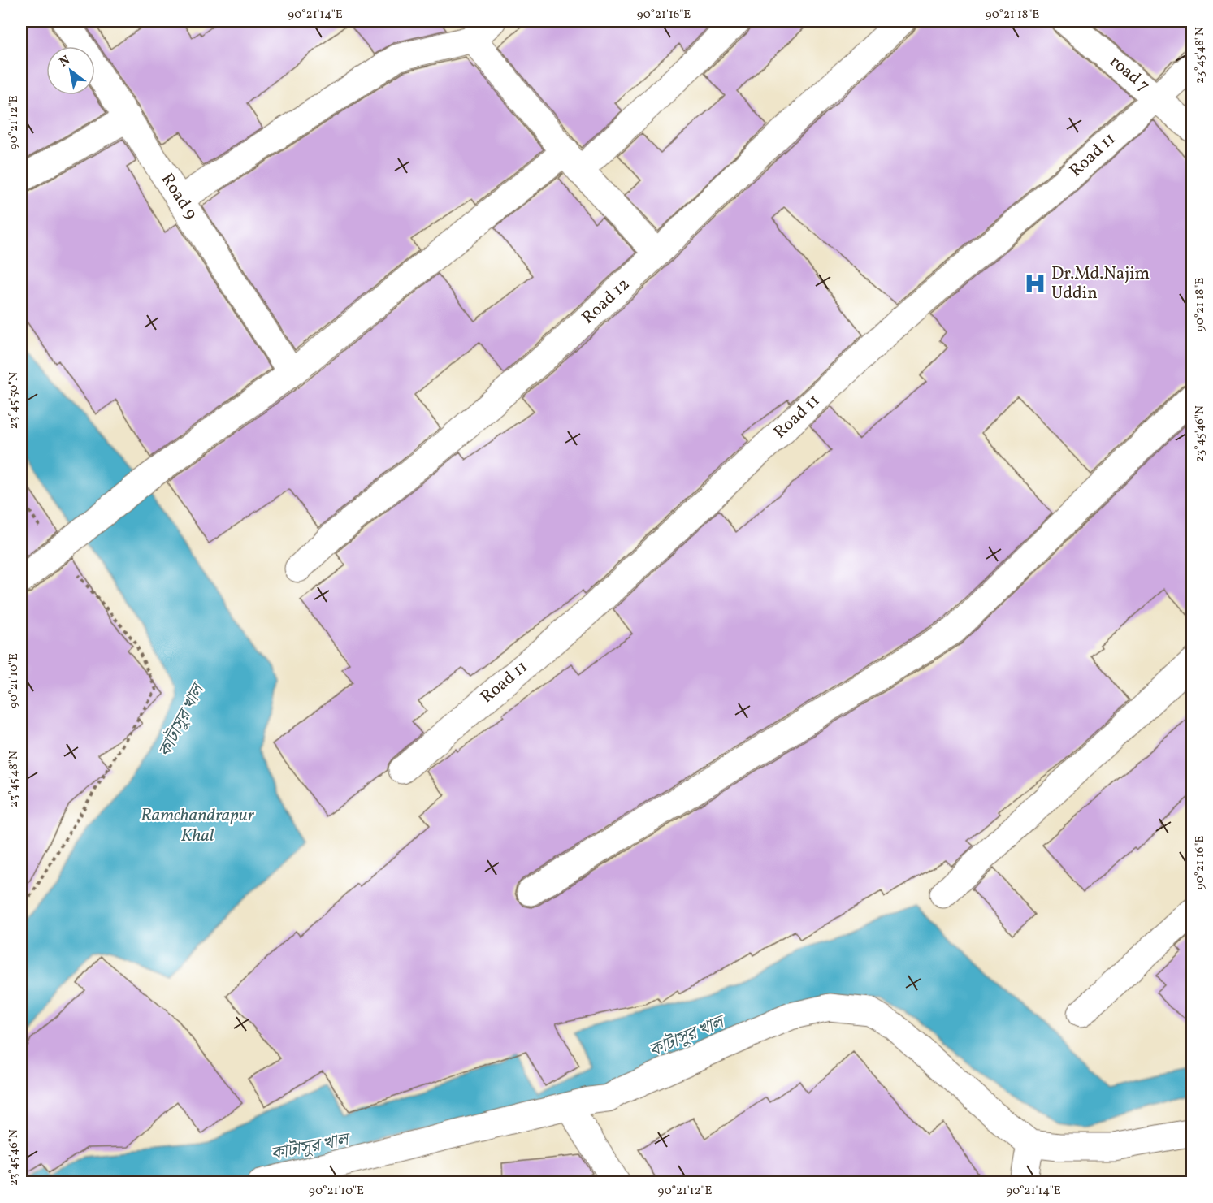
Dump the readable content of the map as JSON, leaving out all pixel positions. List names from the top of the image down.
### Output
{
  "streets": {
    "street": [
      "road 7",
      "Road 11",
      "Road 9",
      "Road 12"
    ]
  },
  "crossings": [
    ["road 7", "Road 11"]
  ],
  "water": ["কাটাসুর খাল", "Ramchandrapur Khal"],
  "places": {
    "hospital": ["Dr.Md.Najim Uddin"]
  },
  "north": "top left",
  "coordinates": [
    "90°21'14\"E",
    "90°21'16\"E",
    "90°21'18\"E",
    "23°45'48\"N",
    "90°21'12\"E",
    "23°45'50\"N",
    "23°45'46\"N",
    "90°21'10\"E"
  ]
}
